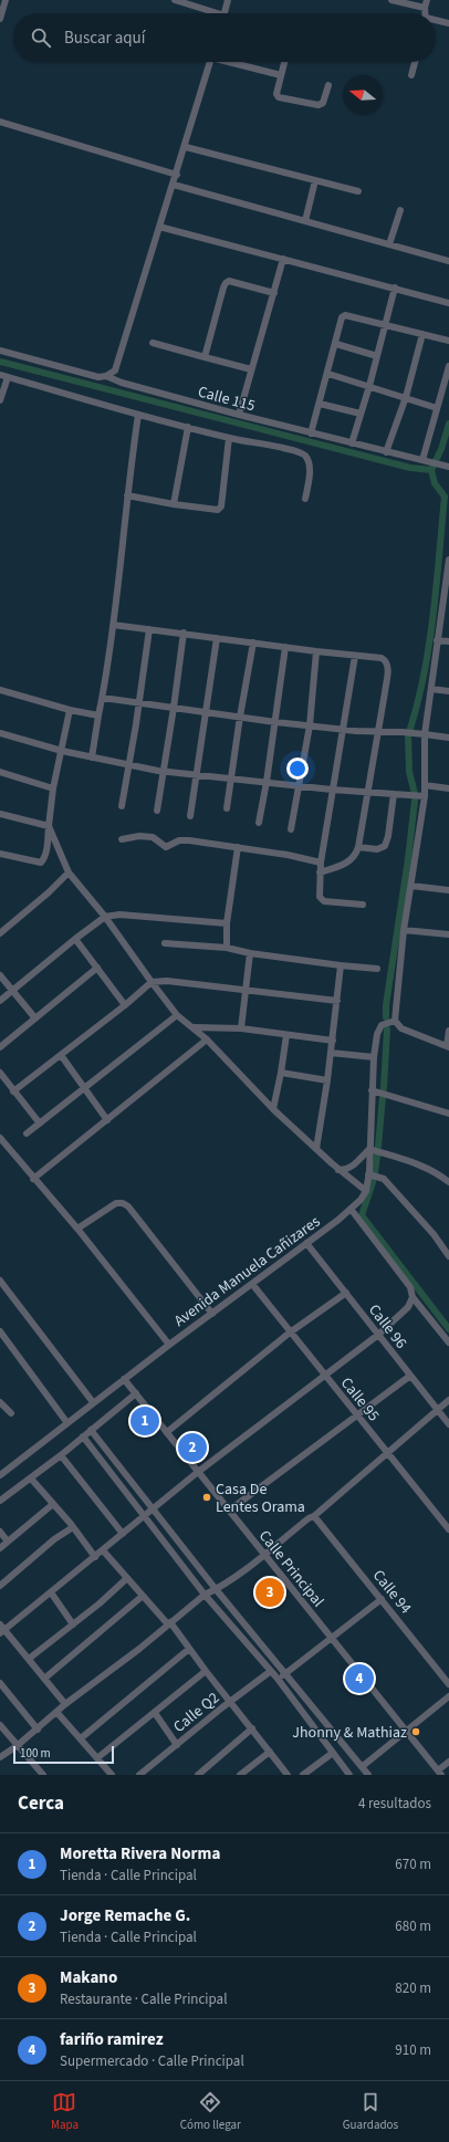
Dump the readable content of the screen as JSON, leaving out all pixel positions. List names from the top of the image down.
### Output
{
  "streets": {
    "street": [
      "Calle 115",
      "Avenida Manuela Cañizares",
      "Calle 96",
      "Calle 95",
      "Calle Principal",
      "Calle 94",
      "Calle Q2"
    ]
  },
  "crossings": [
    ["Avenida Manuela Cañizares", "Calle 96"],
    ["Avenida Manuela Cañizares", "Calle 95"],
    ["Avenida Manuela Cañizares", "Calle Principal"]
  ],
  "places": ["Casa De Lentes Orama", "Jhonny & Mathiaz"],
  "scale_bar": "100 m",
  "north": "left",
  "page": {
    "search": "Buscar aquí",
    "pins": [
      "1",
      "2",
      "3",
      "4"
    ],
    "scale": "100 m",
    "heading": ["Cerca", "4 resultados"],
    "list": [
      {
        "mark": "1",
        "name": "Moretta Rivera Norma",
        "note": "Tienda · Calle Principal",
        "value": "670 m"
      },
      {
        "mark": "2",
        "name": "Jorge Remache G.",
        "note": "Tienda · Calle Principal",
        "value": "680 m"
      },
      {
        "mark": "3",
        "name": "Makano",
        "note": "Restaurante · Calle Principal",
        "value": "820 m"
      },
      {
        "mark": "4",
        "name": "fariño ramirez",
        "note": "Supermercado · Calle Principal",
        "value": "910 m"
      }
    ],
    "nav": ["Mapa", "Cómo llegar", "Guardados"]
  }
}
